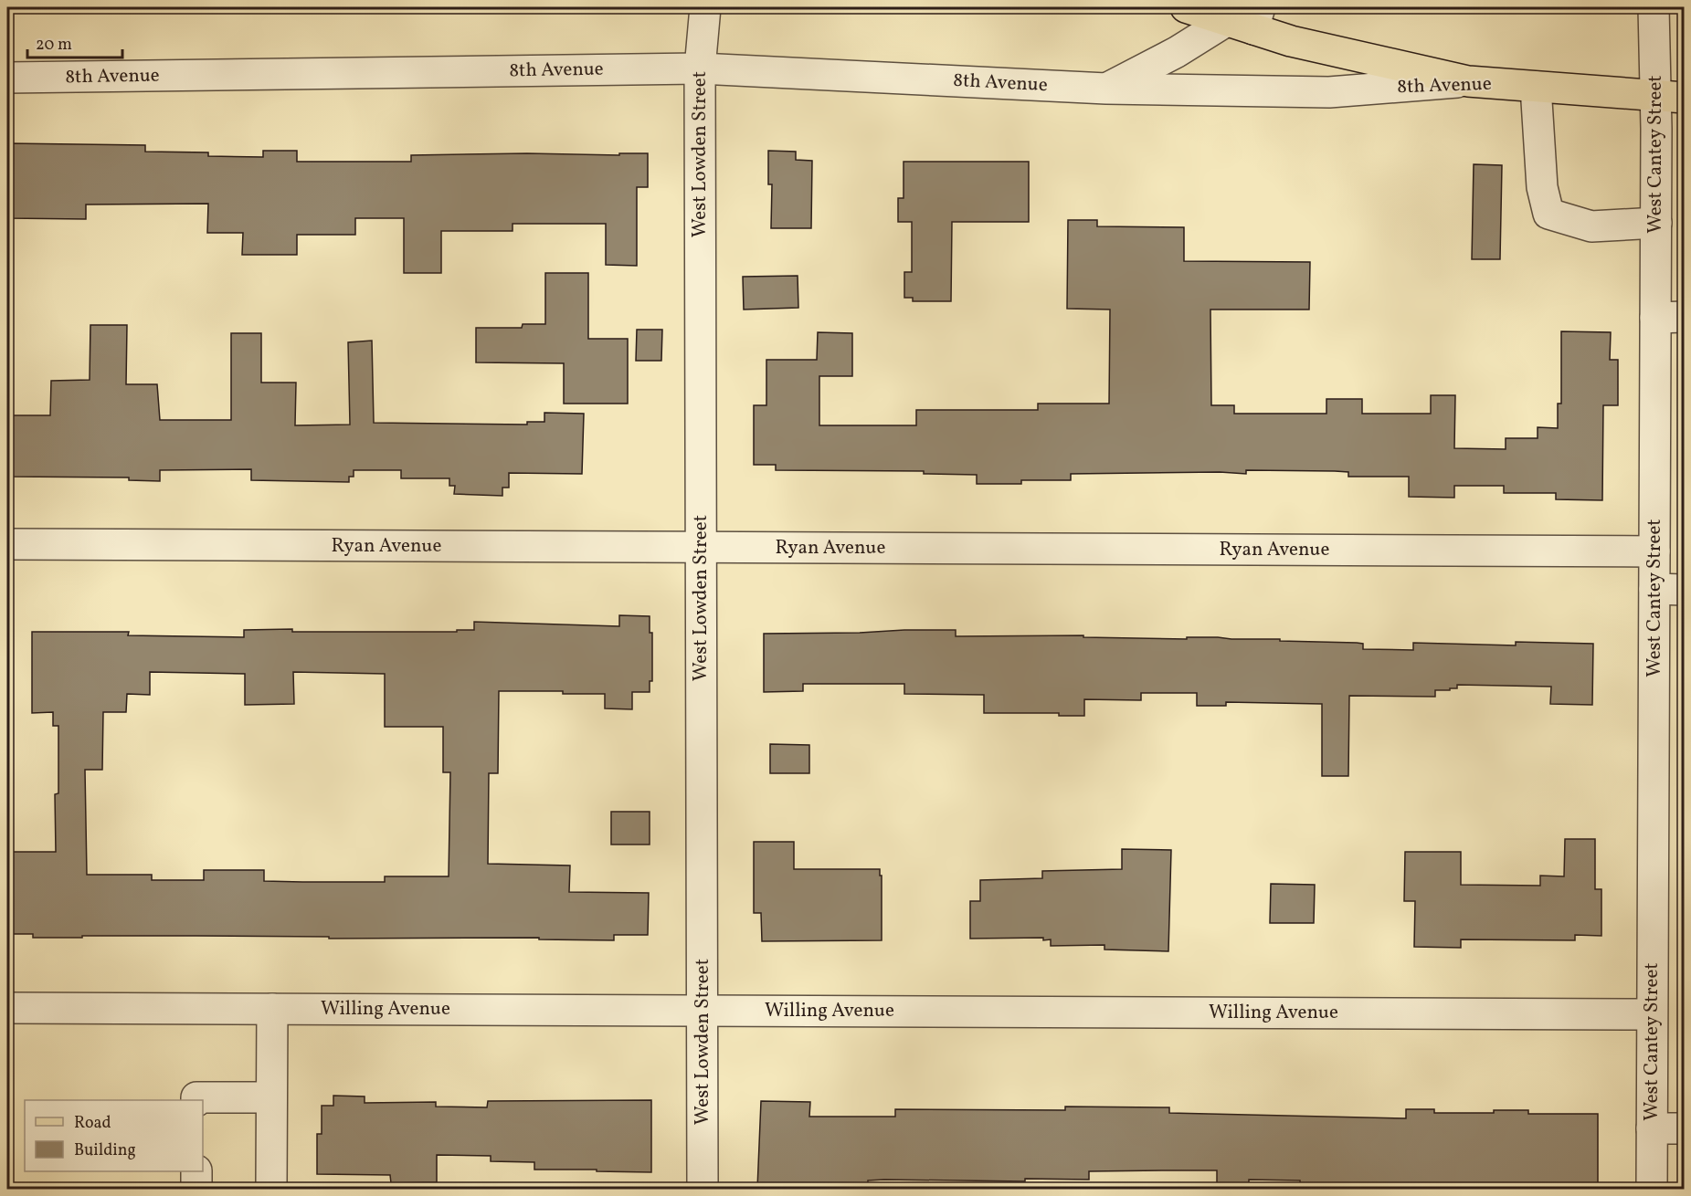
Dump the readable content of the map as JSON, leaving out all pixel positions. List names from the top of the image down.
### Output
{
  "streets": {
    "main road": ["8th Avenue"],
    "street": [
      "West Lowden Street",
      "West Cantey Street",
      "Ryan Avenue",
      "Willing Avenue"
    ]
  },
  "crossings": [
    ["8th Avenue", "West Lowden Street"],
    ["8th Avenue", "West Cantey Street"],
    ["West Lowden Street", "Ryan Avenue"],
    ["West Lowden Street", "Willing Avenue"],
    ["West Cantey Street", "Ryan Avenue"],
    ["West Cantey Street", "Willing Avenue"]
  ],
  "legend": ["Road", "Building"],
  "scale_bar": "20 m"
}
